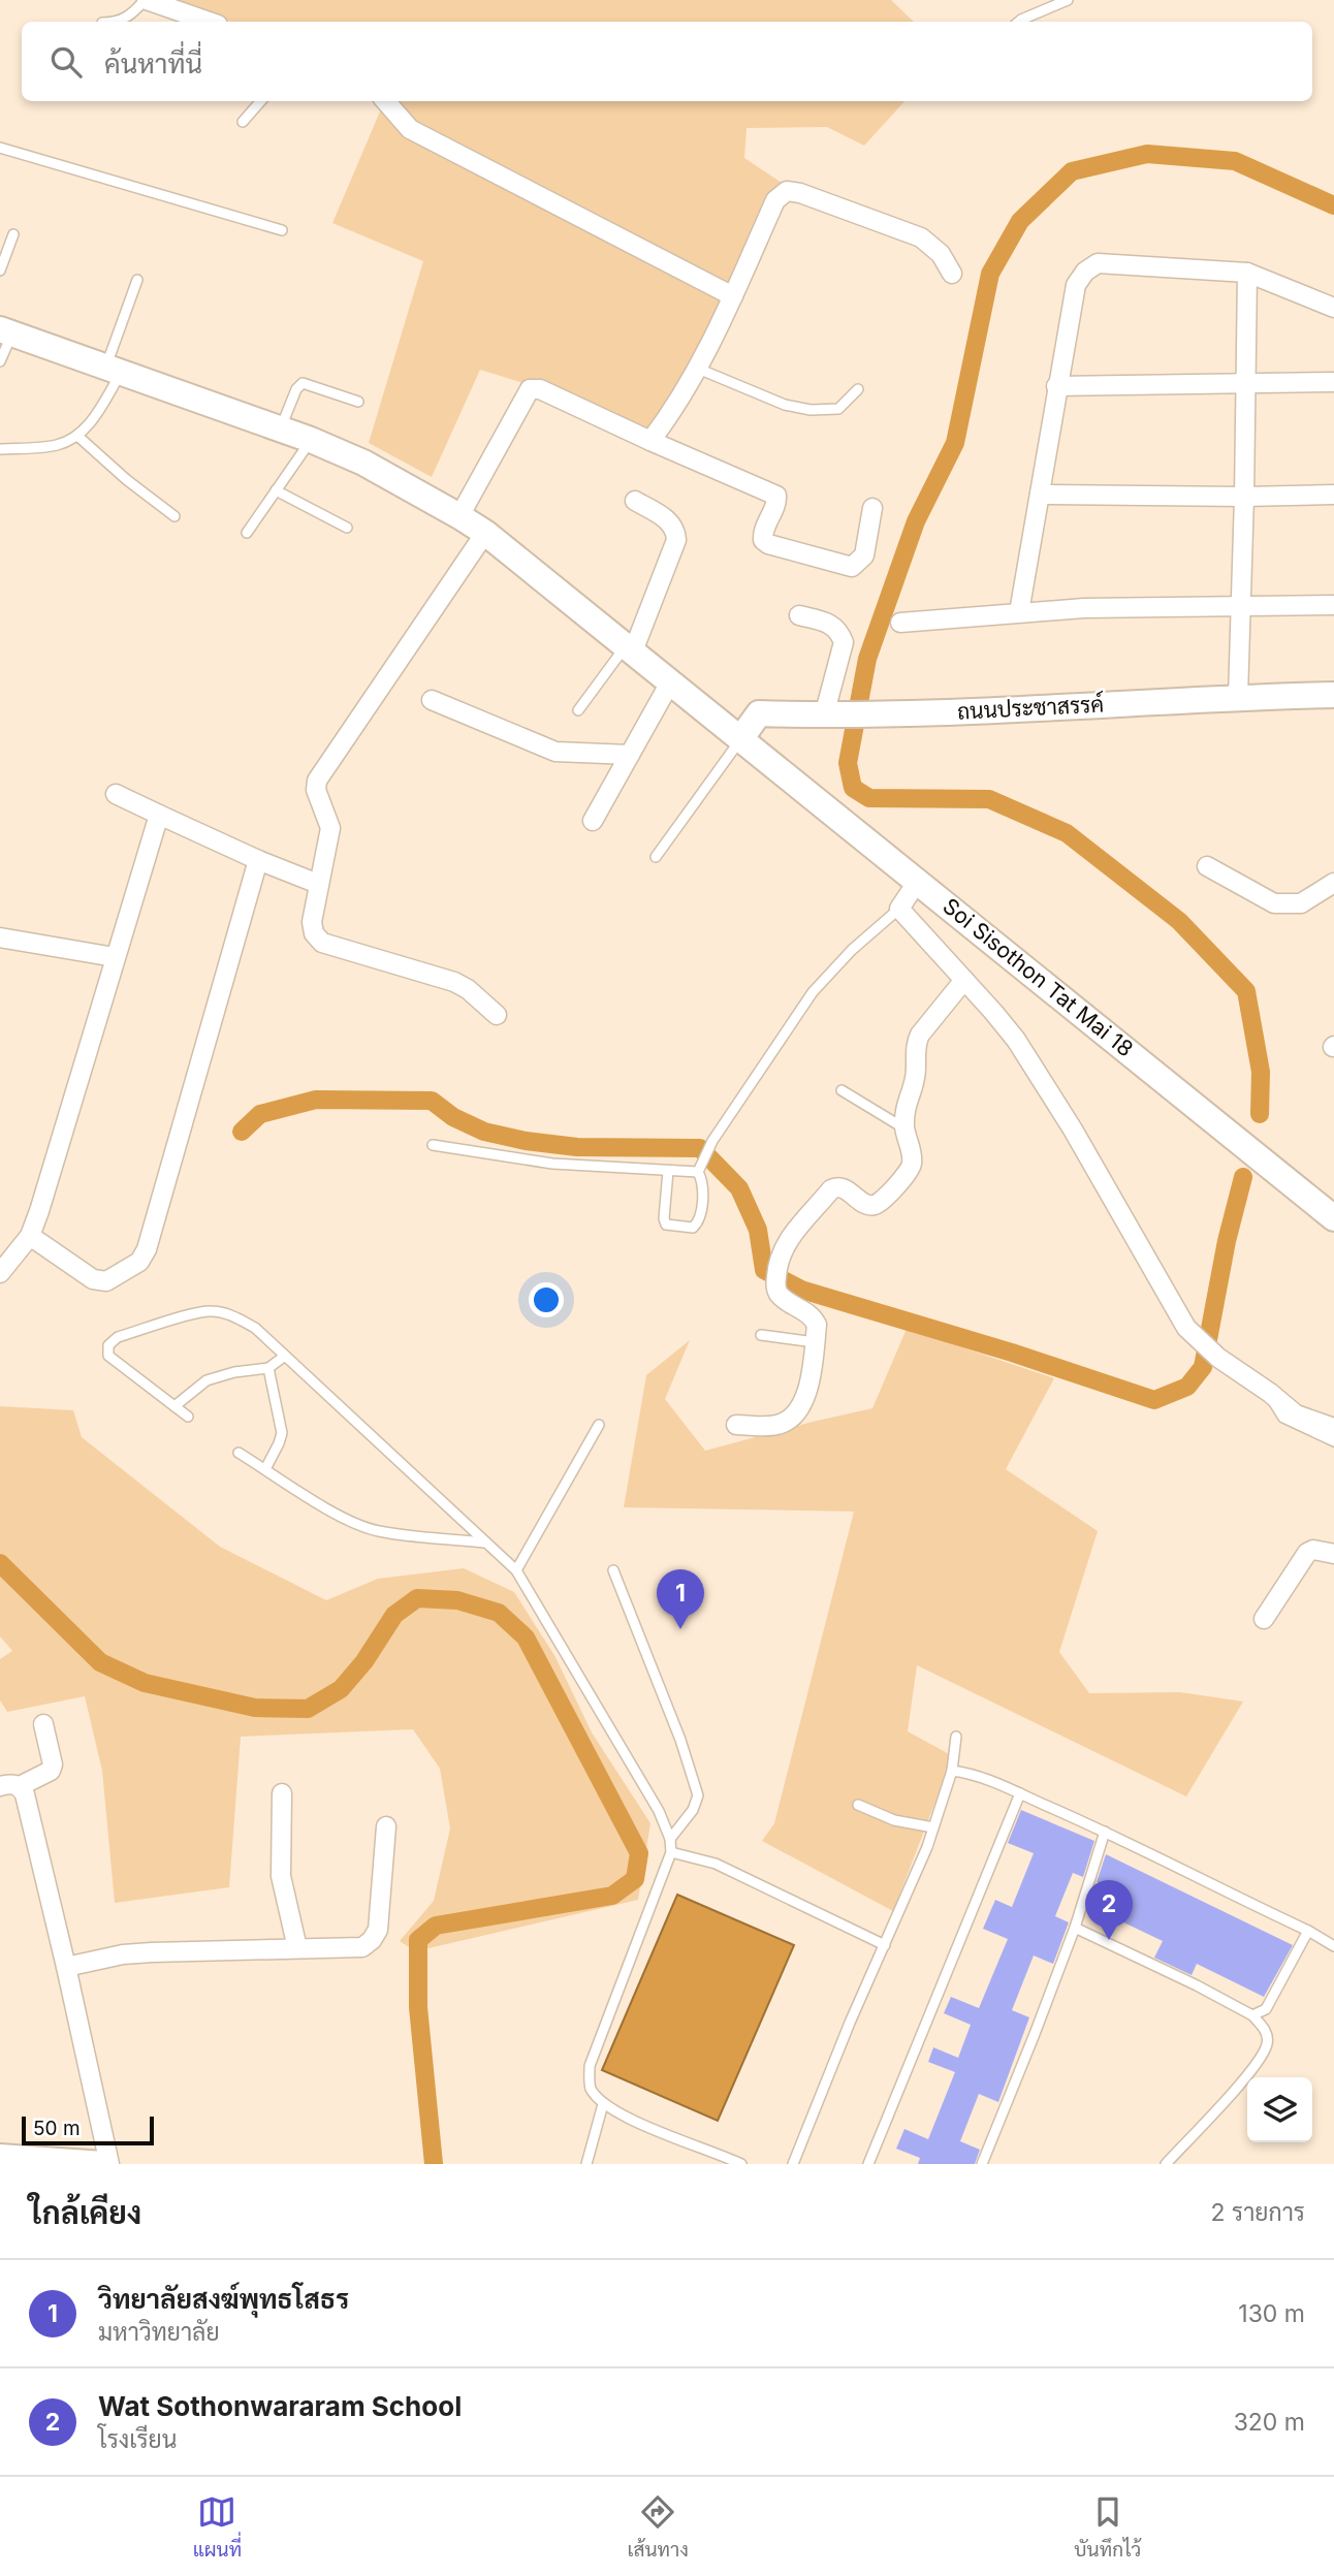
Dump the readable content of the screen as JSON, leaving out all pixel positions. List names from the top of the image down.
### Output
{
  "streets": {
    "street": ["ถนนประชาสรรค์", "Soi Sisothon Tat Mai 18"]
  },
  "crossings": [
    ["ถนนประชาสรรค์", "Soi Sisothon Tat Mai 18"]
  ],
  "scale_bar": "50 m",
  "page": {
    "search": "ค้นหาที่นี่",
    "pins": ["1", "2"],
    "scale": "50 m",
    "heading": ["ใกล้เคียง", "2 รายการ"],
    "list": [
      {
        "mark": "1",
        "name": "วิทยาลัยสงฆ์พุทธโสธร",
        "note": "มหาวิทยาลัย",
        "value": "130 m"
      },
      {
        "mark": "2",
        "name": "Wat Sothonwararam School",
        "note": "โรงเรียน",
        "value": "320 m"
      }
    ],
    "nav": ["แผนที่", "เส้นทาง", "บันทึกไว้"]
  }
}
